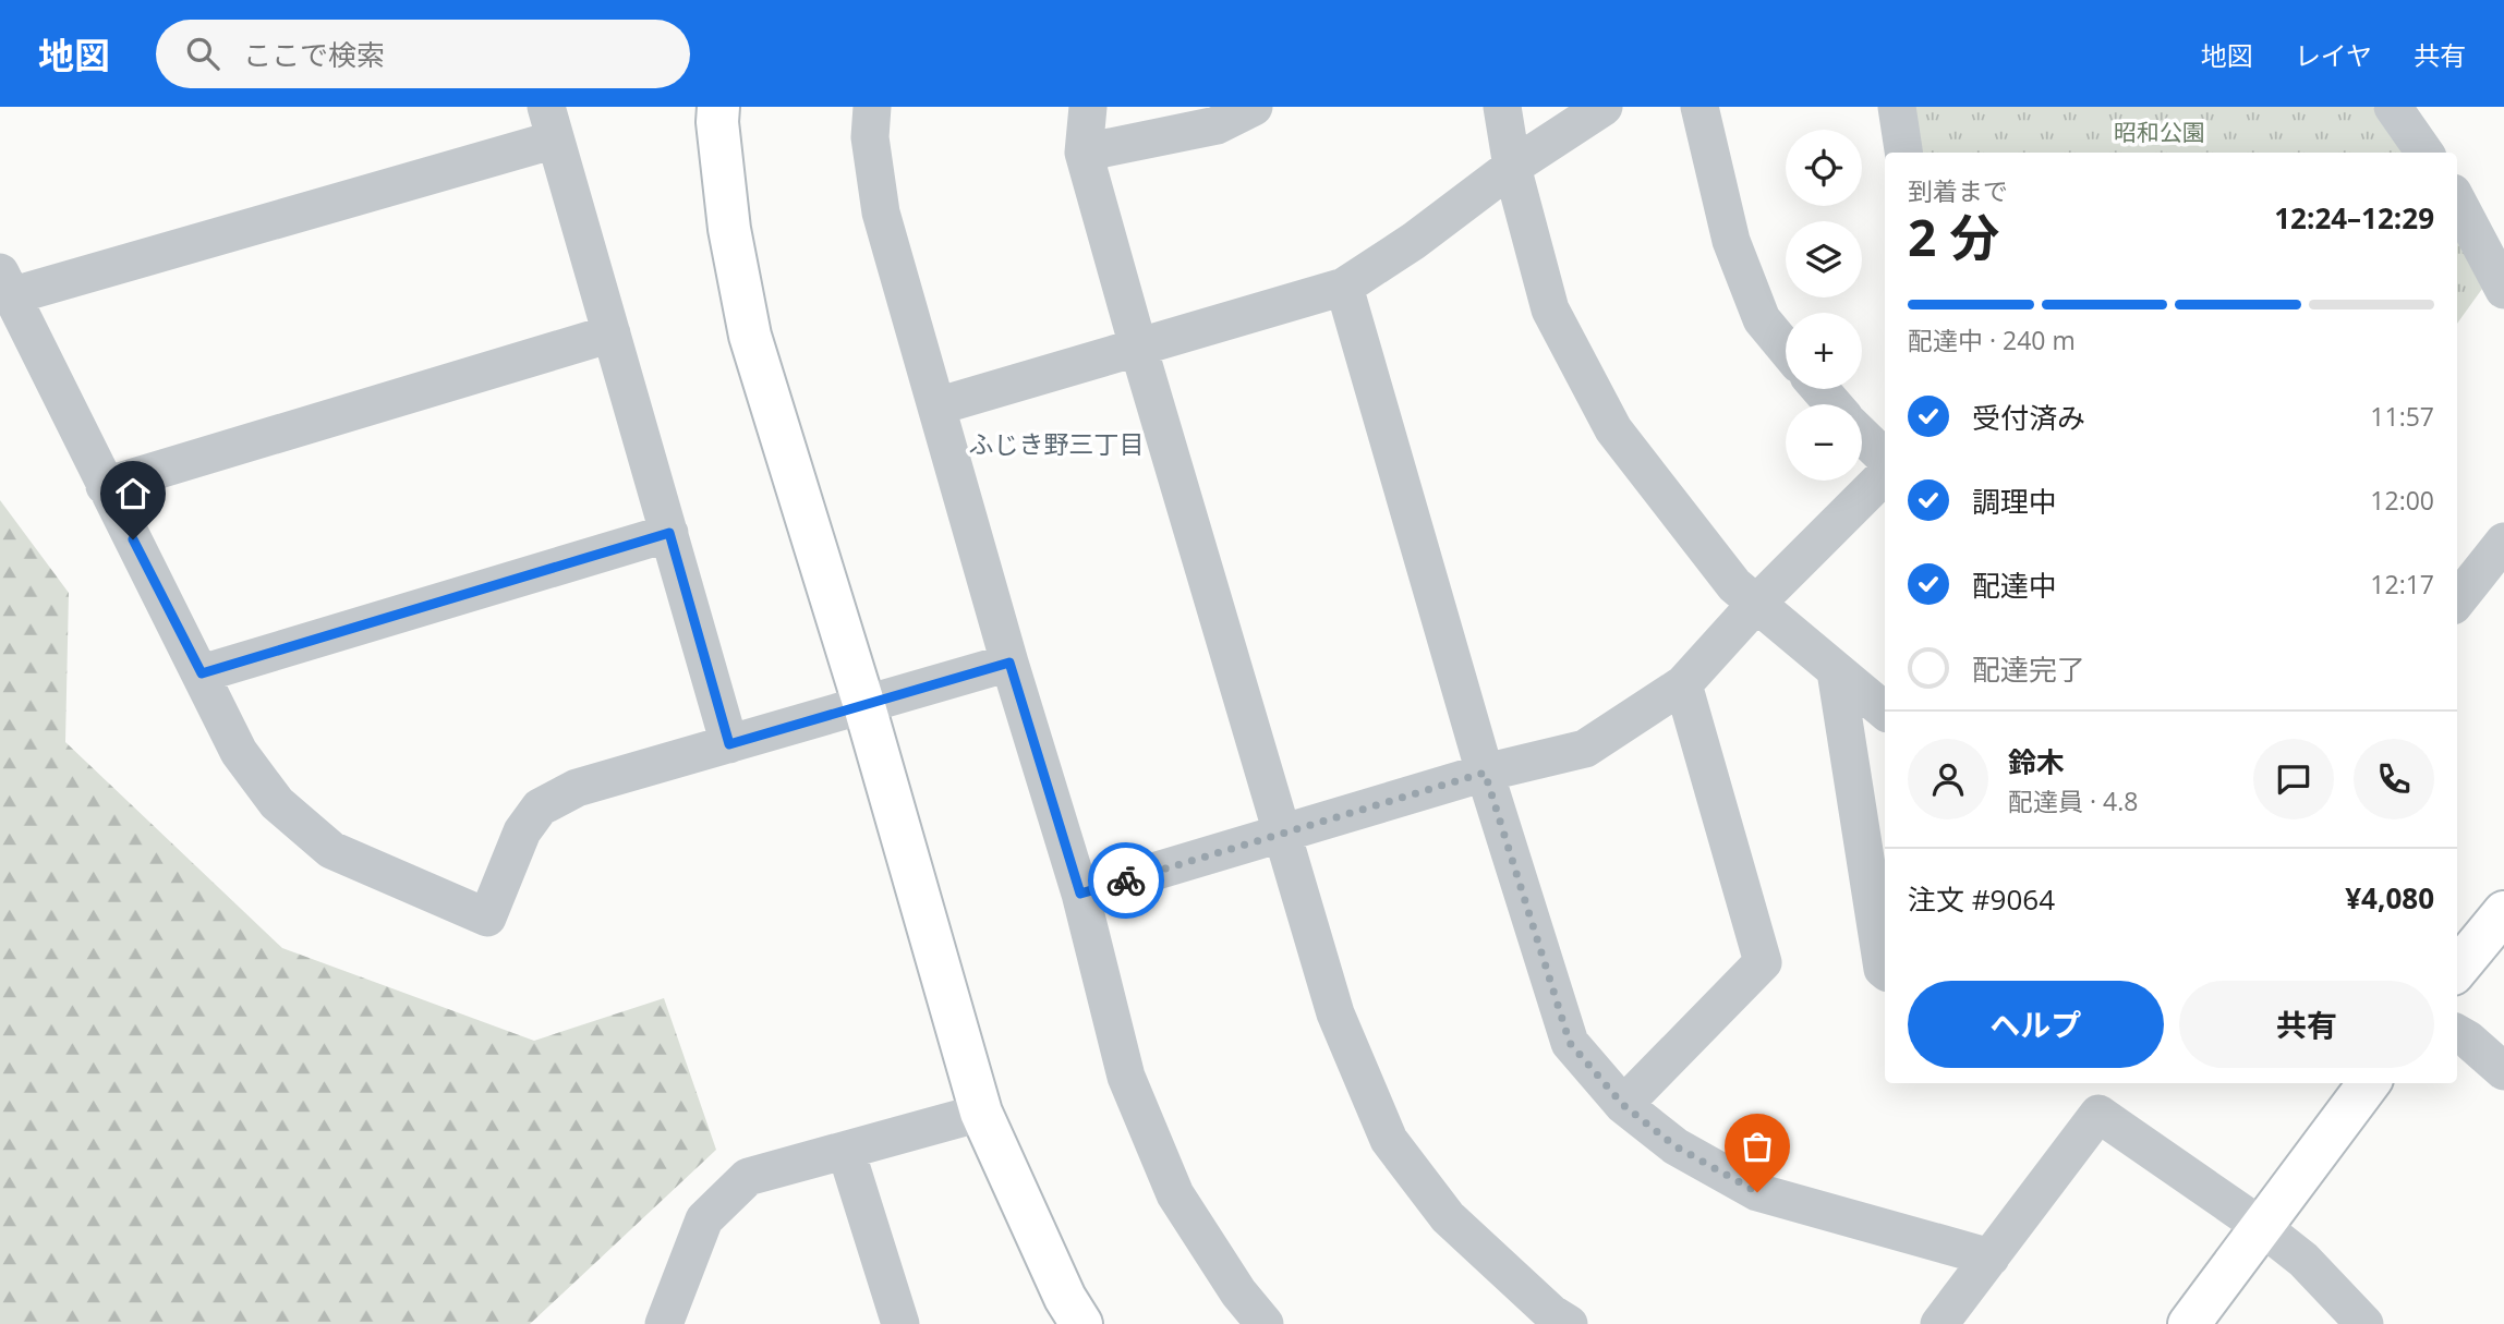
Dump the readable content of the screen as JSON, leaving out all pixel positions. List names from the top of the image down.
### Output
{
  "districts": ["ふじき野三丁目"],
  "parks": ["昭和公園"],
  "page": {
    "header": "地図",
    "search": "ここで検索",
    "nav": ["地図", "レイヤ", "共有"],
    "map_buttons": ["+", "−"],
    "heading": ["2 分", "到着まで", "12:24–12:29"],
    "panel": [
      "鈴木",
      "配達員 · 4.8",
      "注文 #9064",
      "¥4,080"
    ],
    "bar": "配達中 · 240 m",
    "list": [
      ["受付済み", "11:57"],
      ["調理中", "12:00"],
      ["配達中", "12:17"],
      "配達完了"
    ],
    "buttons": ["ヘルプ", "共有"]
  }
}
